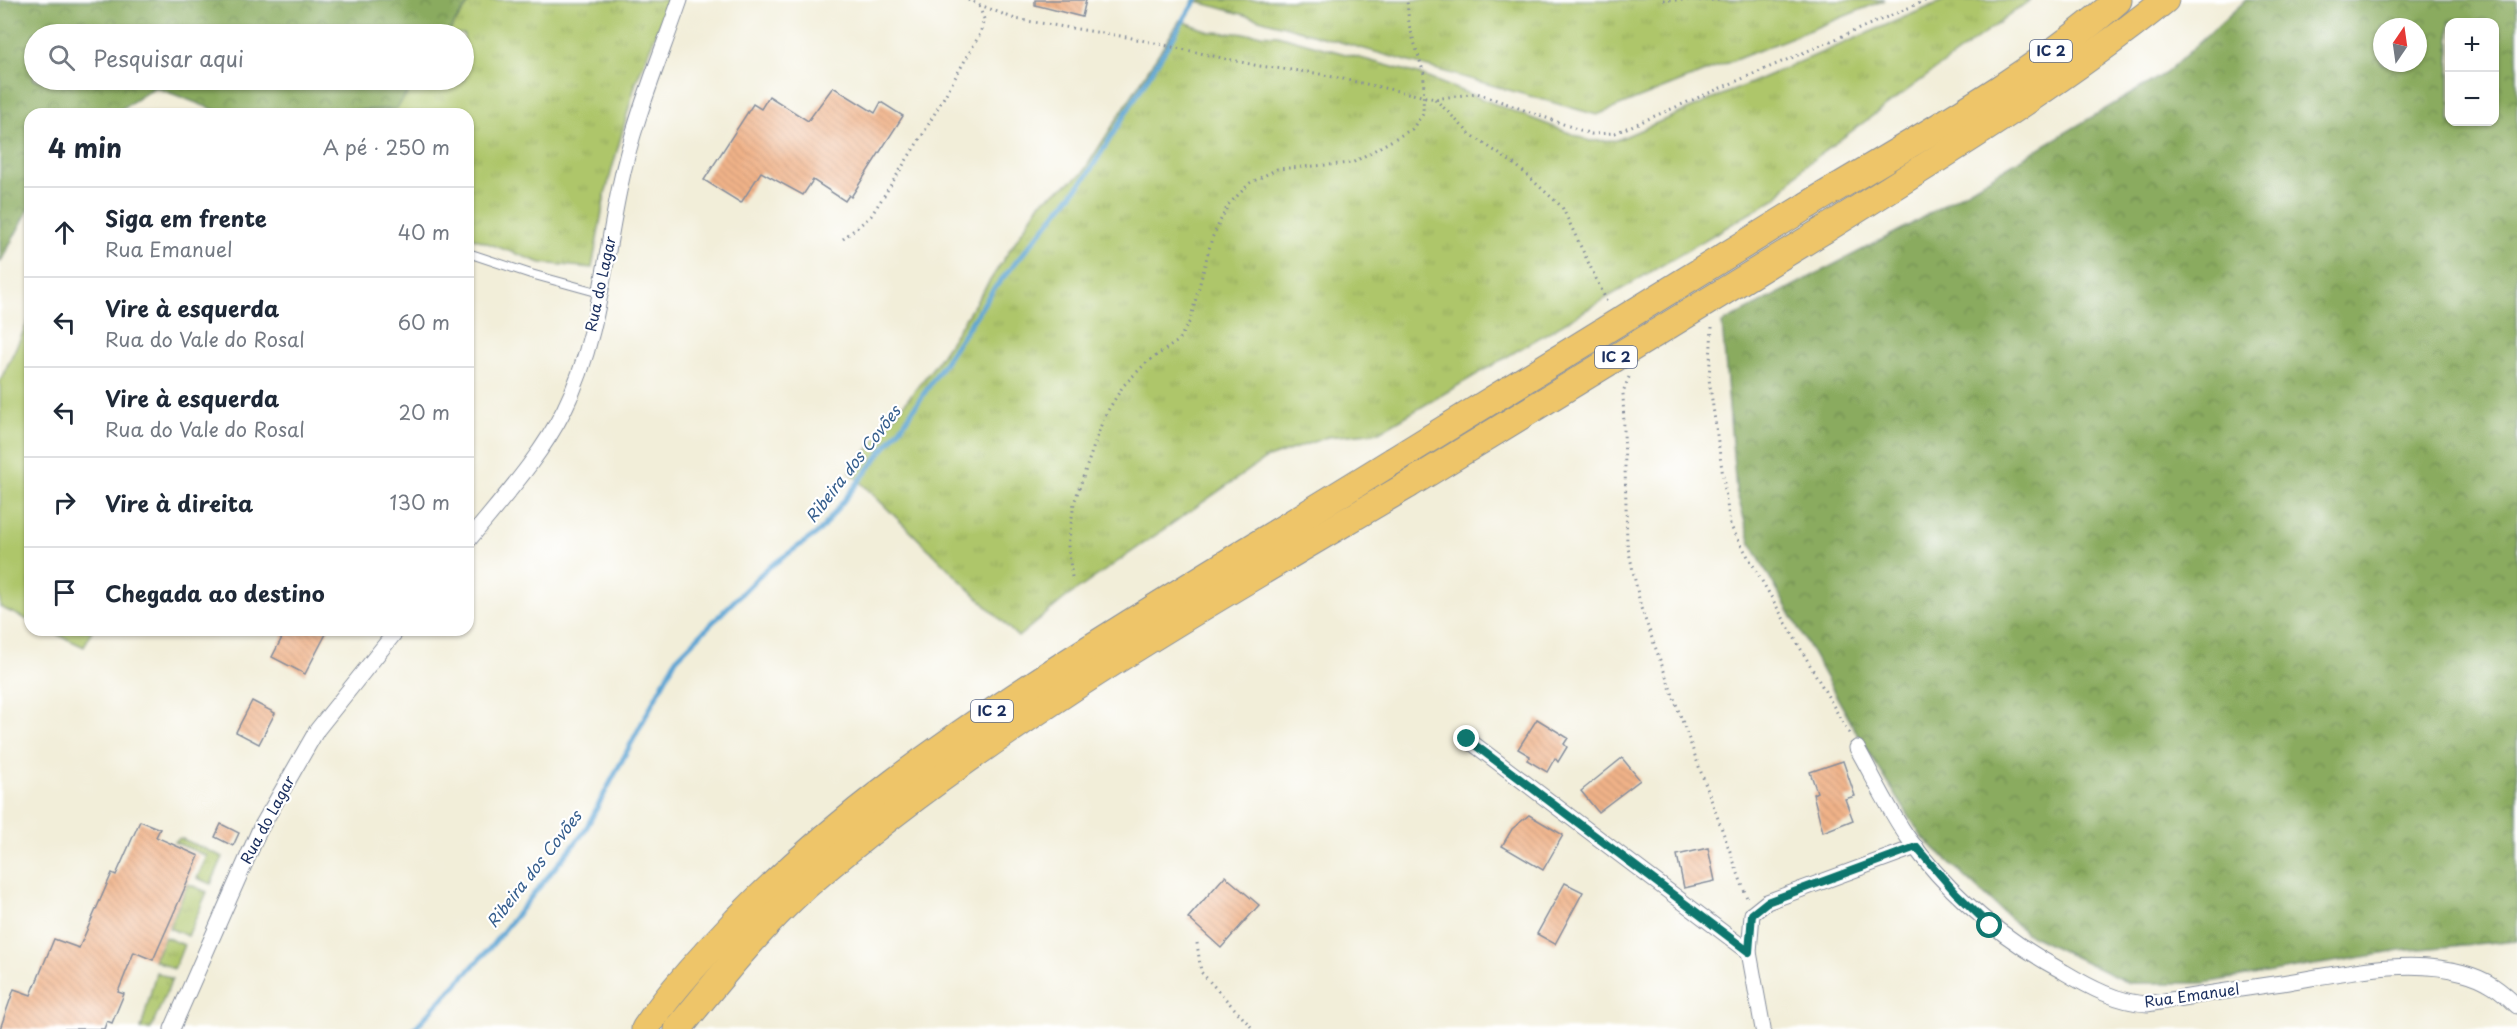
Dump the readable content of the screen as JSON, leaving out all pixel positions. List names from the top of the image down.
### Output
{
  "streets": {
    "highway": ["IC 2"],
    "street": ["Rua do Lagar", "Rua Emanuel"]
  },
  "water": ["Ribeira dos Covões"],
  "north": "top",
  "page": {
    "map_buttons": ["+", "−"],
    "search": "Pesquisar aqui",
    "heading": ["4 min", "A pé · 250 m"],
    "list": [
      ["Siga em frente", "Rua Emanuel", "40 m"],
      ["Vire à esquerda", "Rua do Vale do Rosal", "60 m"],
      ["Vire à esquerda", "Rua do Vale do Rosal", "20 m"],
      ["Vire à direita", "130 m"],
      "Chegada ao destino"
    ]
  }
}
